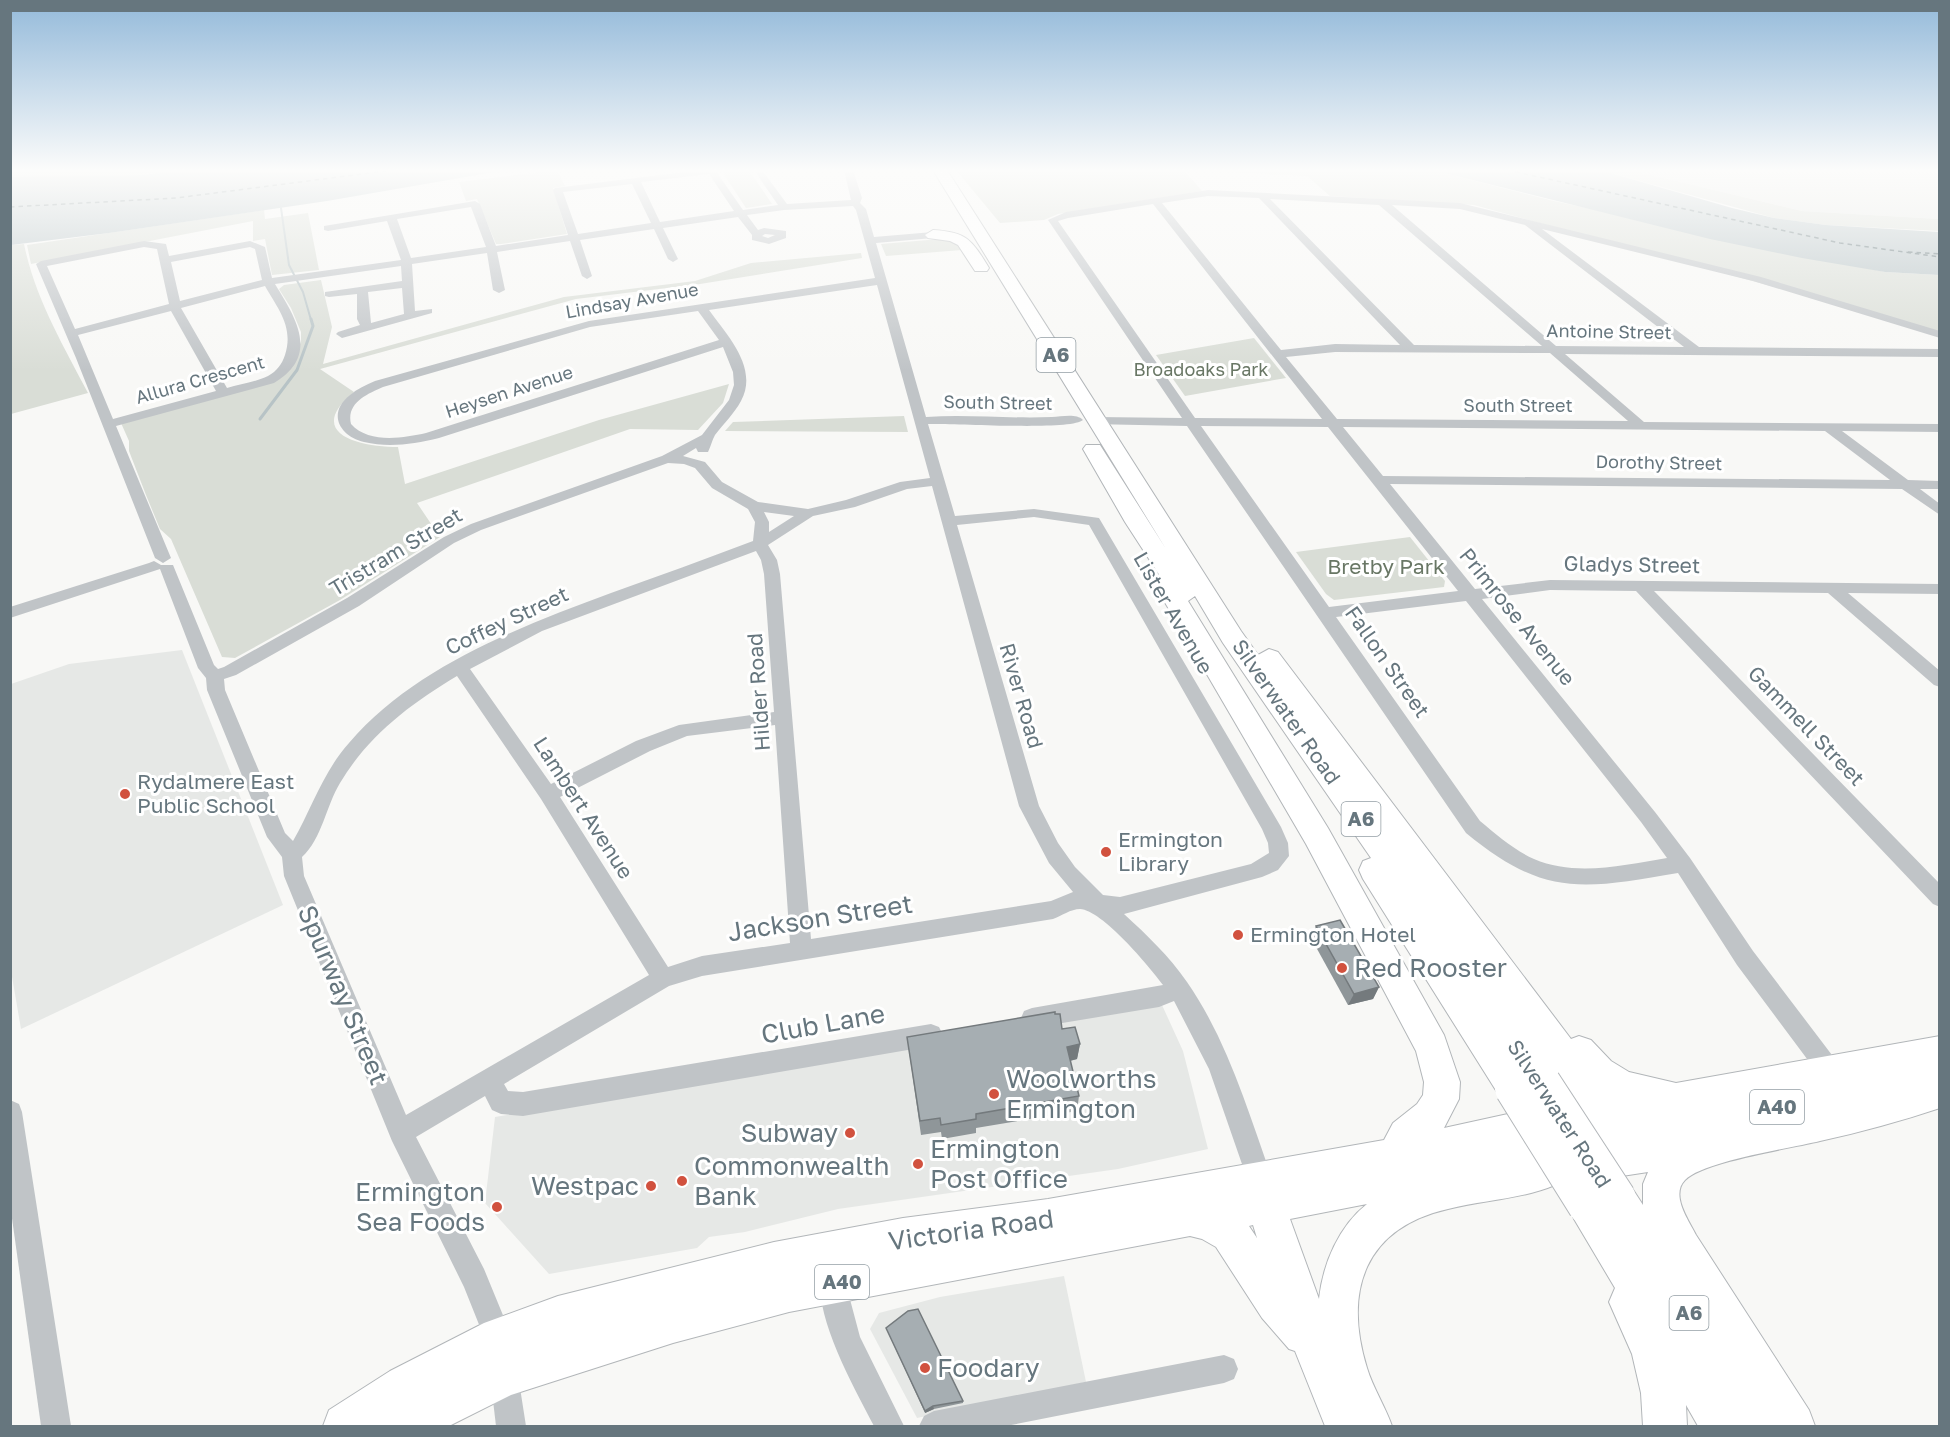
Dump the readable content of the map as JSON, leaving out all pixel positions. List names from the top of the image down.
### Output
{
  "streets": {
    "highway": [
      "A6",
      "Silverwater Road",
      "A40",
      "Victoria Road"
    ],
    "street": [
      "Lindsay Avenue",
      "Antoine Street",
      "Allura Crescent",
      "Heysen Avenue",
      "South Street",
      "Dorothy Street",
      "Tristram Street",
      "Gladys Street",
      "Lister Avenue",
      "Primrose Avenue",
      "Coffey Street",
      "Fallon Street",
      "Hilder Road",
      "River Road",
      "Gammell Street",
      "Lambert Avenue",
      "Jackson Street",
      "Spurway Street",
      "Club Lane"
    ]
  },
  "crossings": [
    ["Lindsay Avenue", "Heysen Avenue"],
    ["Lindsay Avenue", "River Road"],
    ["Antoine Street", "Primrose Avenue"],
    ["Allura Crescent", "Spurway Street"],
    ["South Street", "Primrose Avenue"],
    ["South Street", "Fallon Street"],
    ["South Street", "River Road"],
    ["South Street", "Silverwater Road"],
    ["Dorothy Street", "Primrose Avenue"],
    ["Tristram Street", "Spurway Street"],
    ["Gladys Street", "Primrose Avenue"],
    ["Gladys Street", "Fallon Street"],
    ["Gladys Street", "Gammell Street"],
    ["Lister Avenue", "River Road"],
    ["Lister Avenue", "Jackson Street"],
    ["Primrose Avenue", "Fallon Street"],
    ["Primrose Avenue", "A40"],
    ["Coffey Street", "Hilder Road"],
    ["Coffey Street", "River Road"],
    ["Coffey Street", "Lambert Avenue"],
    ["Coffey Street", "Spurway Street"],
    ["Hilder Road", "Jackson Street"],
    ["River Road", "Jackson Street"],
    ["River Road", "Victoria Road"],
    ["Lambert Avenue", "Jackson Street"],
    ["Jackson Street", "Spurway Street"],
    ["Jackson Street", "Club Lane"],
    ["Spurway Street", "Victoria Road"]
  ],
  "parks": ["Broadoaks Park", "Bretby Park"],
  "places": [
    "Rydalmere East Public School",
    "Ermington Library",
    "Ermington Hotel",
    "Red Rooster",
    "Woolworths Ermington",
    "Subway",
    "Ermington Post Office",
    "Commonwealth Bank",
    "Westpac",
    "Ermington Sea Foods",
    "Foodary"
  ]
}
